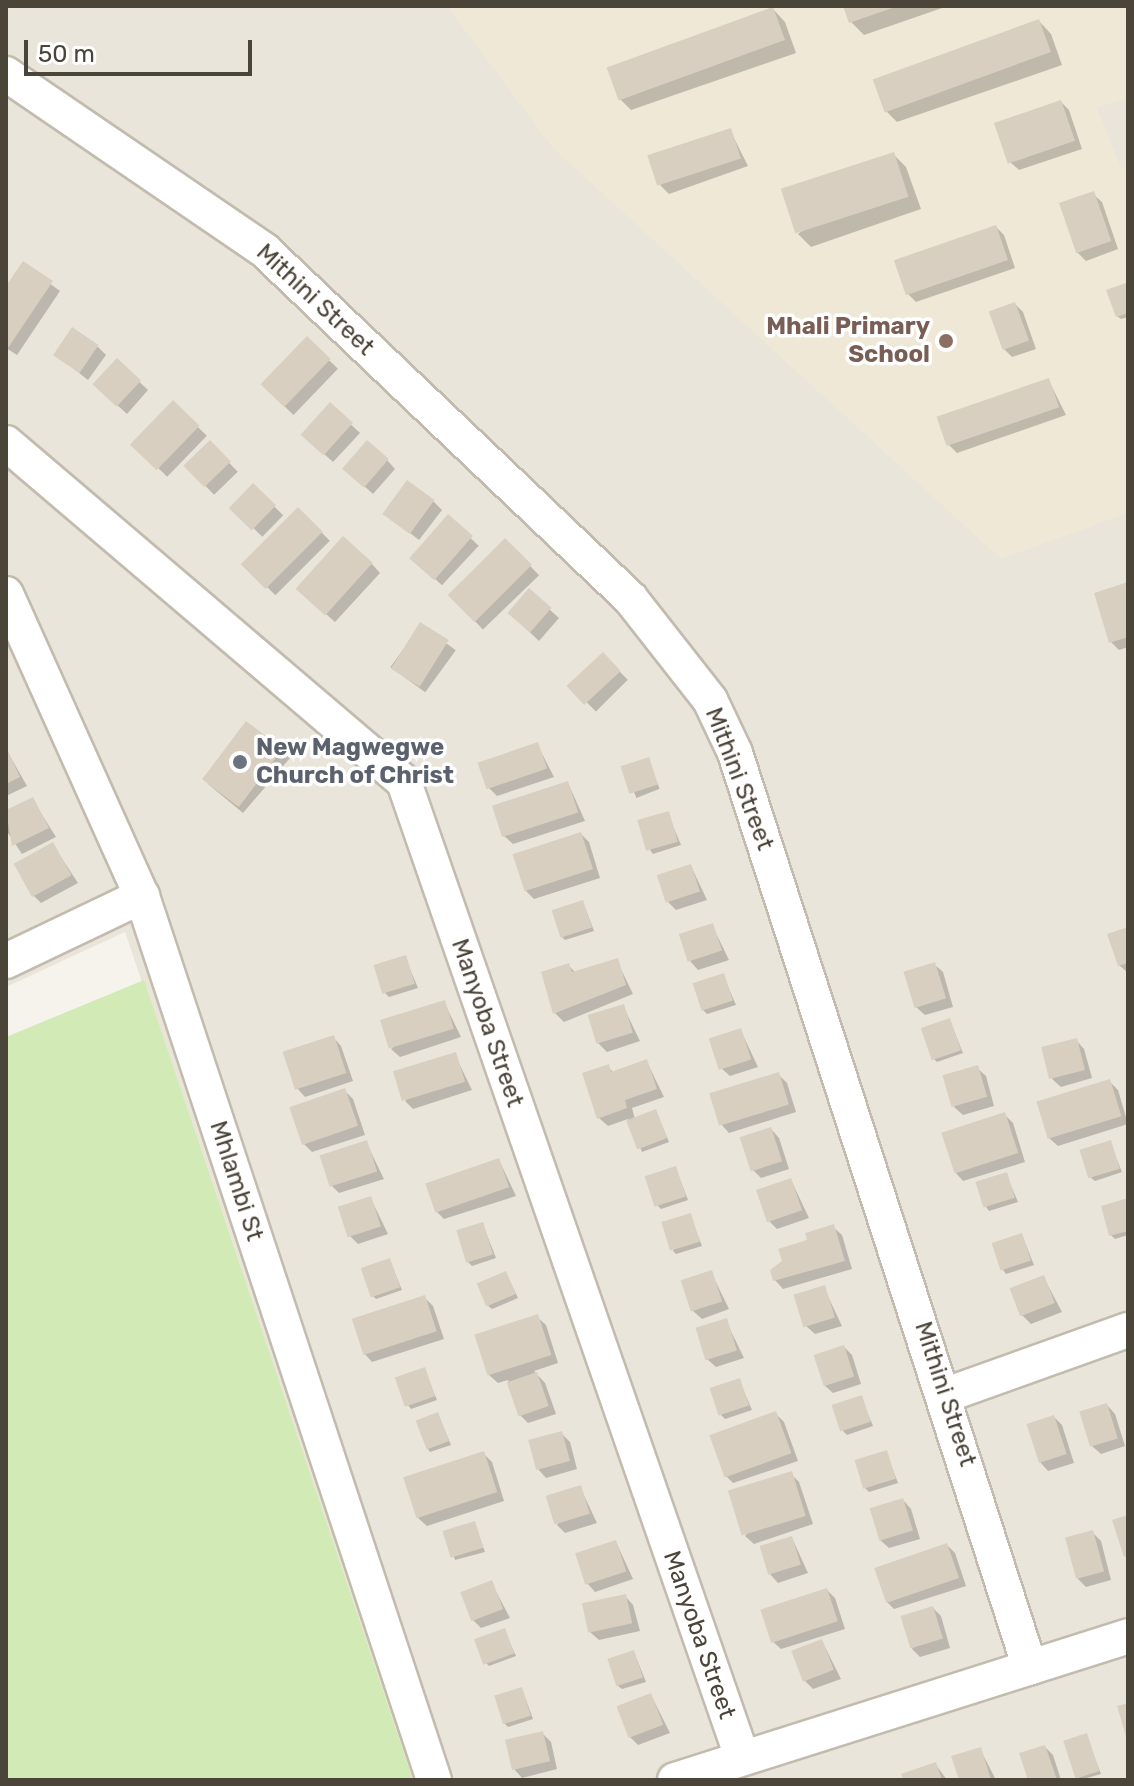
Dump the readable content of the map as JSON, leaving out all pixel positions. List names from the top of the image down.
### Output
{
  "streets": {
    "street": ["Mithini Street", "Manyoba Street", "Mhlambi St"]
  },
  "places": ["Mhali Primary School", "New Magwegwe Church of Christ"],
  "scale_bar": "50 m"
}
